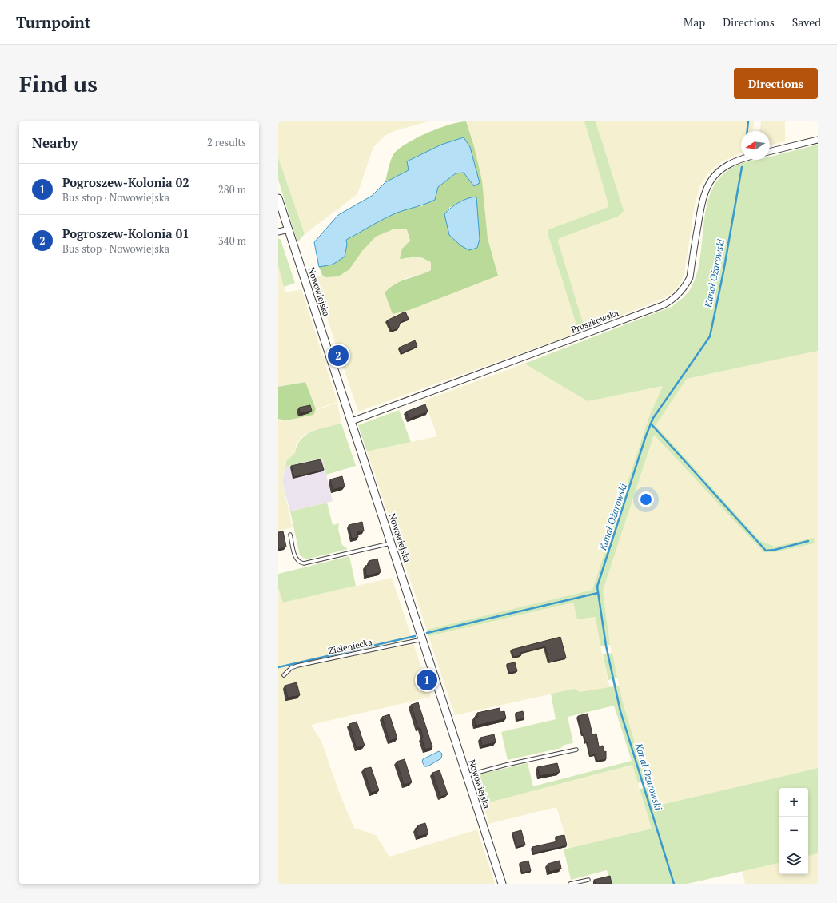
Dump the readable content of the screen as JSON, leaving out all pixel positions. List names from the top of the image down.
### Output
{
  "streets": {
    "street": ["Nowowiejska", "Pruszkowska"],
    "lane": ["Zieleniecka"]
  },
  "crossings": [
    ["Nowowiejska", "Pruszkowska"],
    ["Nowowiejska", "Zieleniecka"]
  ],
  "water": ["Kanał Ożarowski"],
  "north": "left",
  "page": {
    "header": "Turnpoint",
    "nav": ["Map", "Directions", "Saved"],
    "buttons": "Directions",
    "title": "Find us",
    "heading": ["Nearby", "2 results"],
    "list": [
      {
        "mark": "1",
        "name": "Pogroszew-Kolonia 02",
        "note": "Bus stop · Nowowiejska",
        "value": "280 m"
      },
      {
        "mark": "2",
        "name": "Pogroszew-Kolonia 01",
        "note": "Bus stop · Nowowiejska",
        "value": "340 m"
      }
    ],
    "pins": ["2", "1"],
    "map_buttons": ["+", "−"]
  }
}
